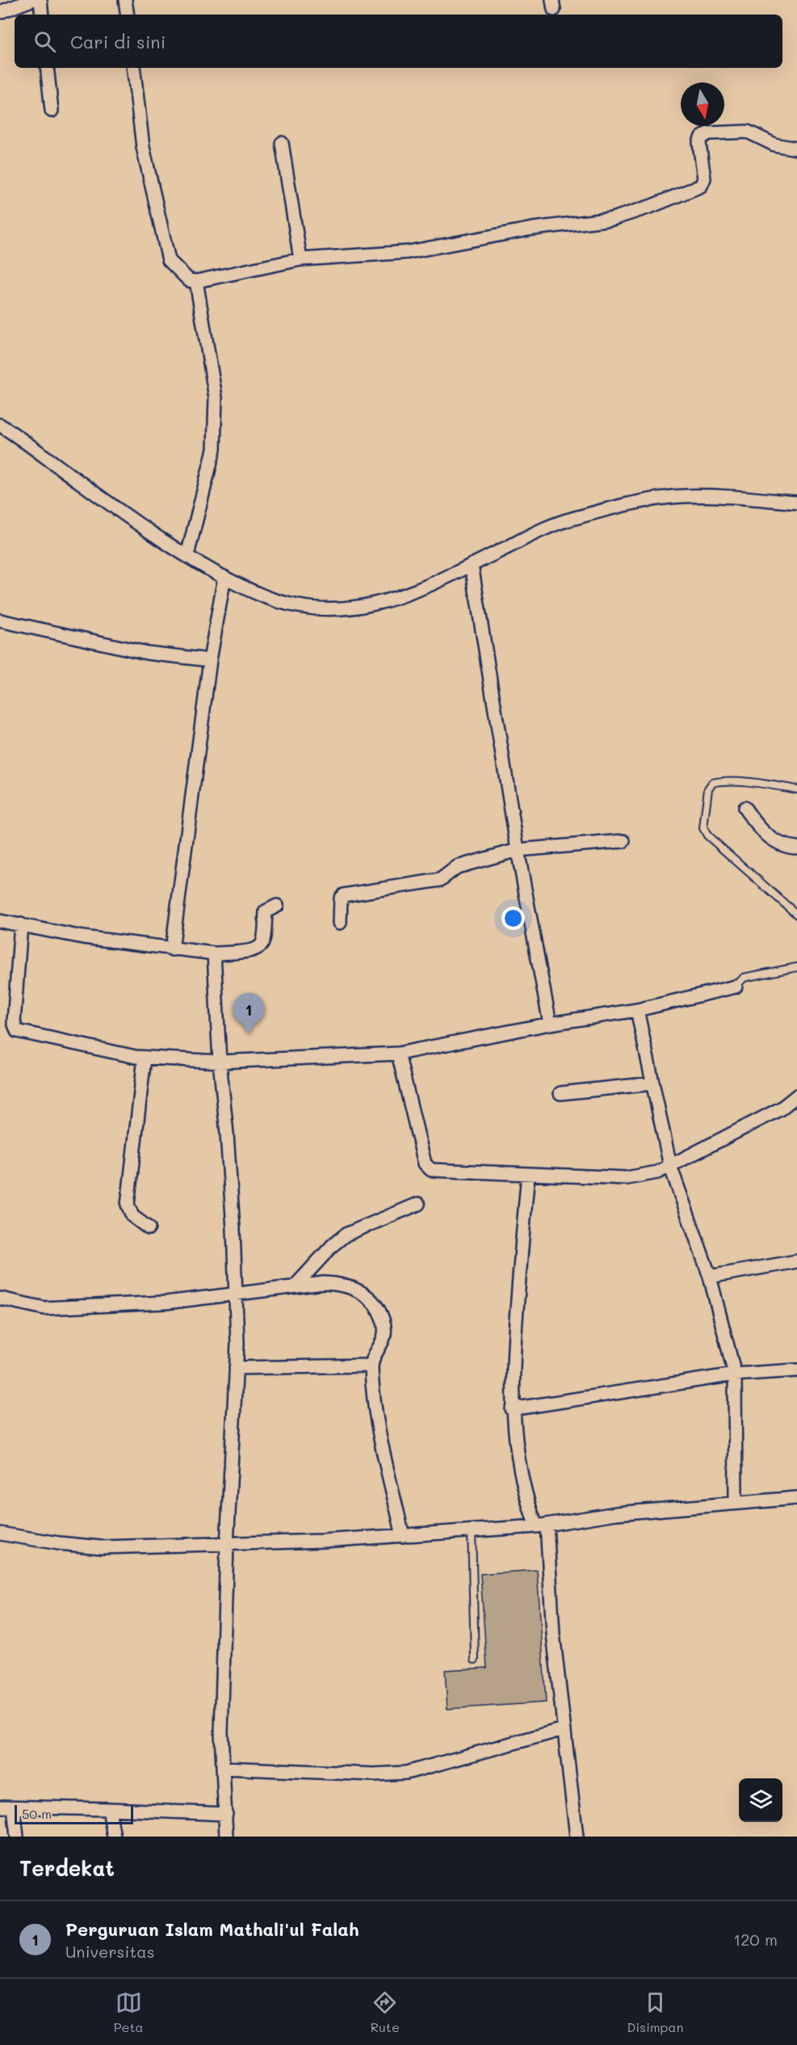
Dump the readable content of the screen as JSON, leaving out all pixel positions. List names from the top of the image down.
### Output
{
  "scale_bar": "50 m",
  "north": "bottom",
  "page": {
    "search": "Cari di sini",
    "pins": "1",
    "scale": "50 m",
    "heading": "Terdekat",
    "list": [
      {
        "mark": "1",
        "name": "Perguruan Islam Mathali'ul Falah",
        "note": "Universitas",
        "value": "120 m"
      }
    ],
    "nav": ["Peta", "Rute", "Disimpan"]
  }
}
